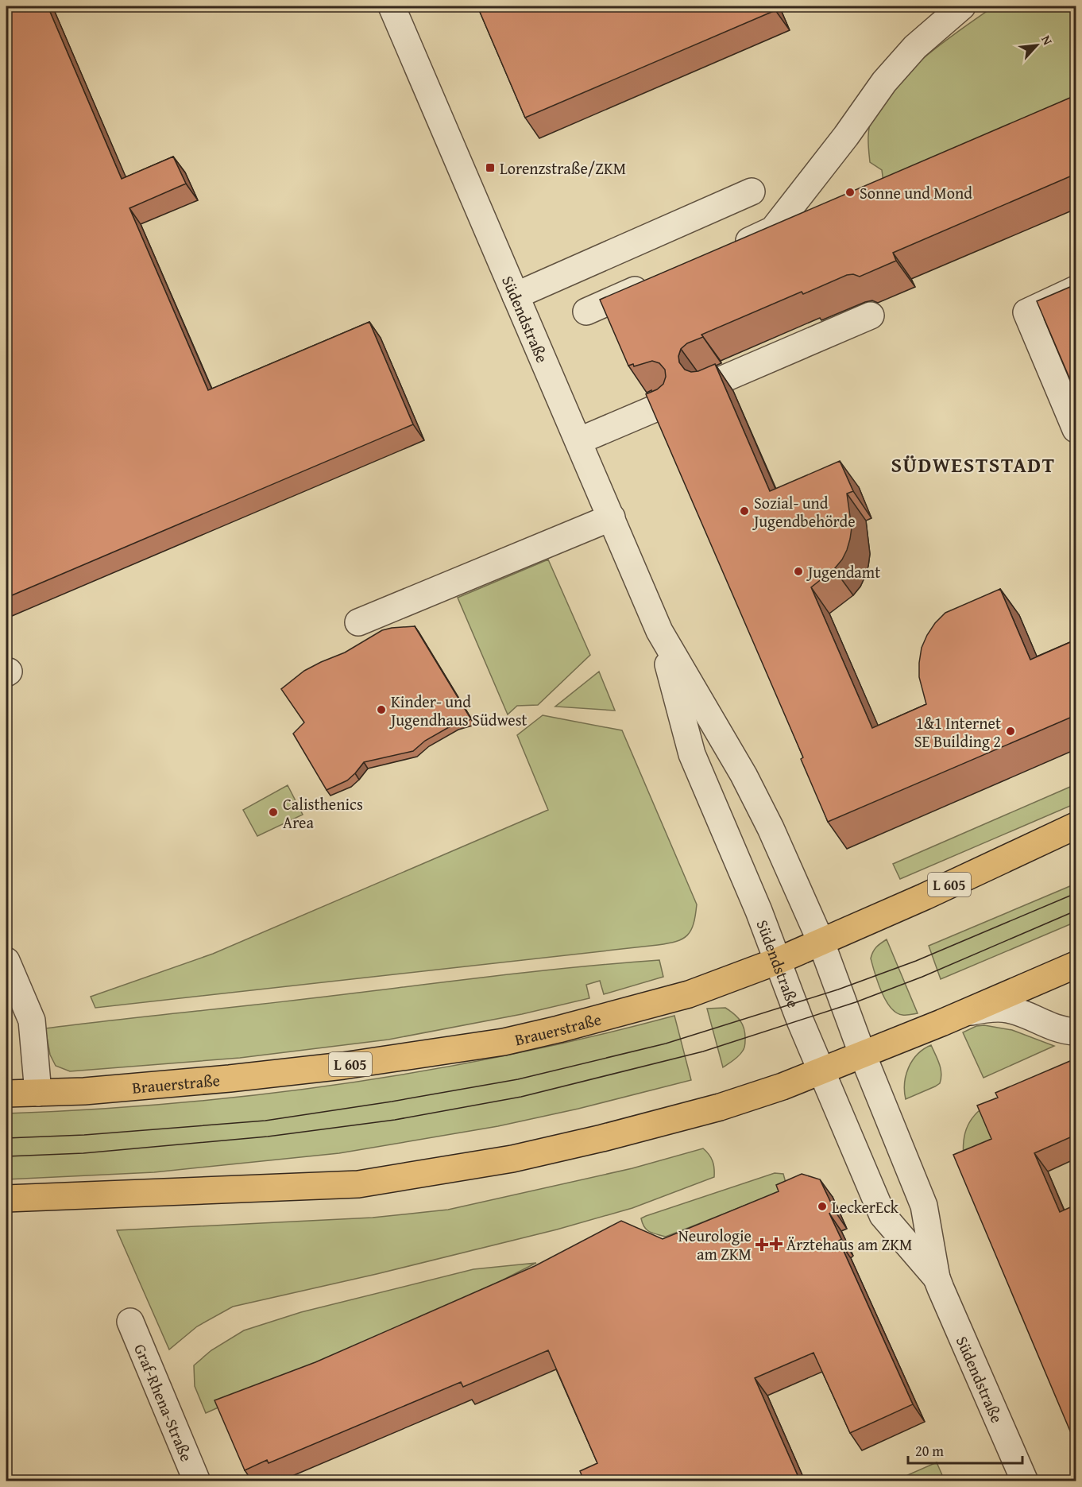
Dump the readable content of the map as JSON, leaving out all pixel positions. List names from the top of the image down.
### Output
{
  "streets": {
    "main road": ["L 605", "Brauerstraße"],
    "street": ["Südendstraße", "Graf-Rhena-Straße"]
  },
  "crossings": [
    ["Südendstraße", "Brauerstraße"]
  ],
  "districts": ["SÜDWESTSTADT"],
  "places": {
    "transit": ["Lorenzstraße/ZKM"],
    "other": [
      "Sonne und Mond",
      "Sozial- und Jugendbehörde",
      "Jugendamt",
      "Kinder- und Jugendhaus Südwest",
      "1&1 Internet SE Building 2",
      "Calisthenics Area",
      "LeckerEck"
    ],
    "health": ["Ärztehaus am ZKM", "Neurologie am ZKM"]
  },
  "scale_bar": "20 m",
  "north": "top right"
}
